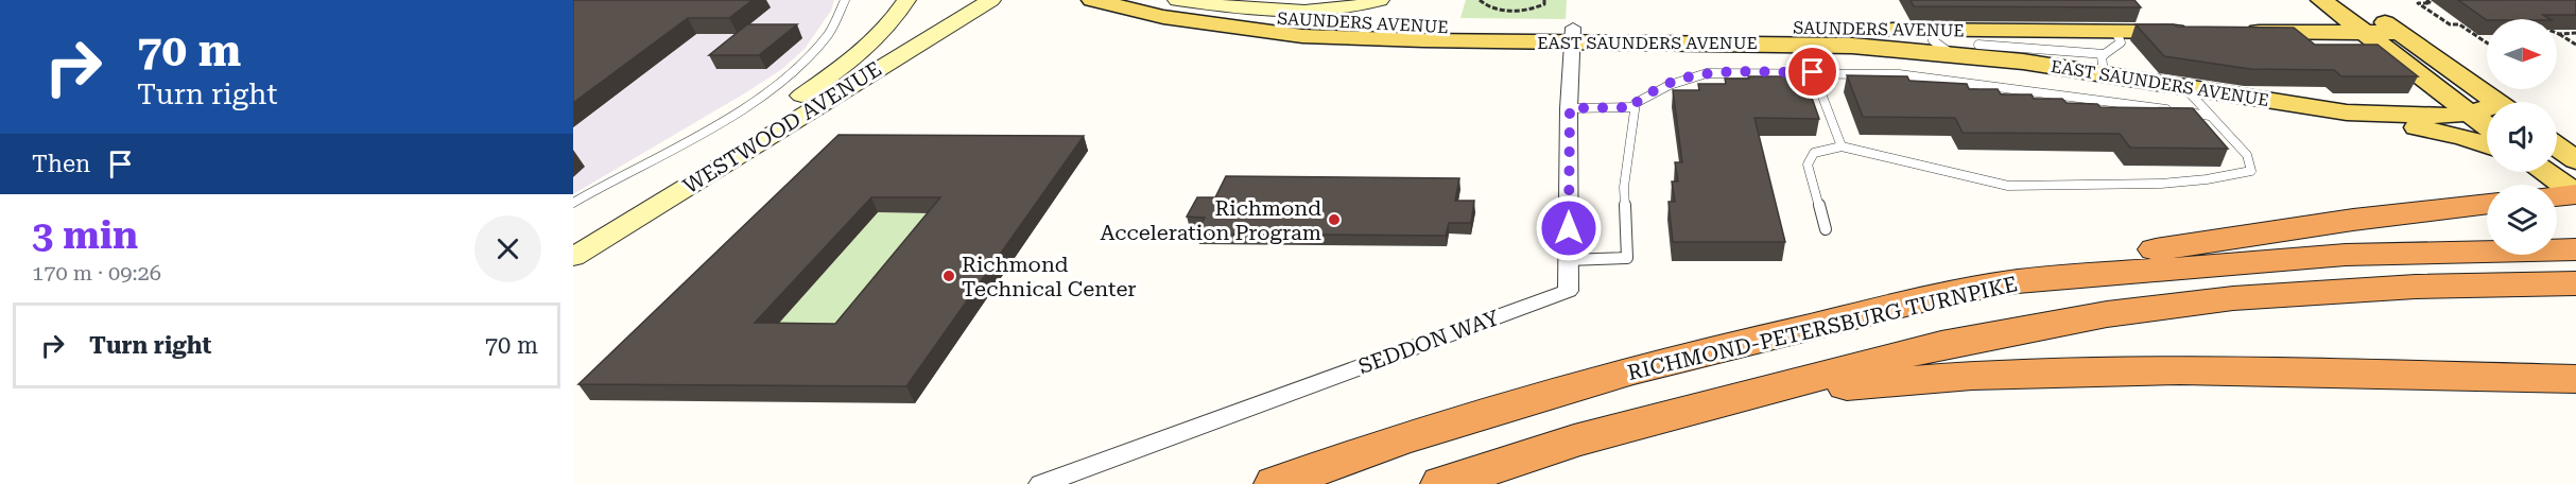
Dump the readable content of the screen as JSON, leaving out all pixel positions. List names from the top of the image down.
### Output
{
  "streets": {
    "highway": ["RICHMOND-PETERSBURG TURNPIKE"],
    "main road": ["SAUNDERS AVENUE", "EAST SAUNDERS AVENUE", "WESTWOOD AVENUE"],
    "street": ["SEDDON WAY"]
  },
  "crossings": [
    ["SAUNDERS AVENUE", "EAST SAUNDERS AVENUE"],
    ["SAUNDERS AVENUE", "SEDDON WAY"],
    ["EAST SAUNDERS AVENUE", "SEDDON WAY"]
  ],
  "places": ["Richmond Acceleration Program", "Richmond Technical Center"],
  "north": "right",
  "page": {
    "turn": ["70 m", "Turn right"],
    "then": "Then",
    "heading": ["3 min", "170 m · 09:26"],
    "list": [
      {
        "name": "Turn right",
        "value": "70 m"
      }
    ]
  }
}
